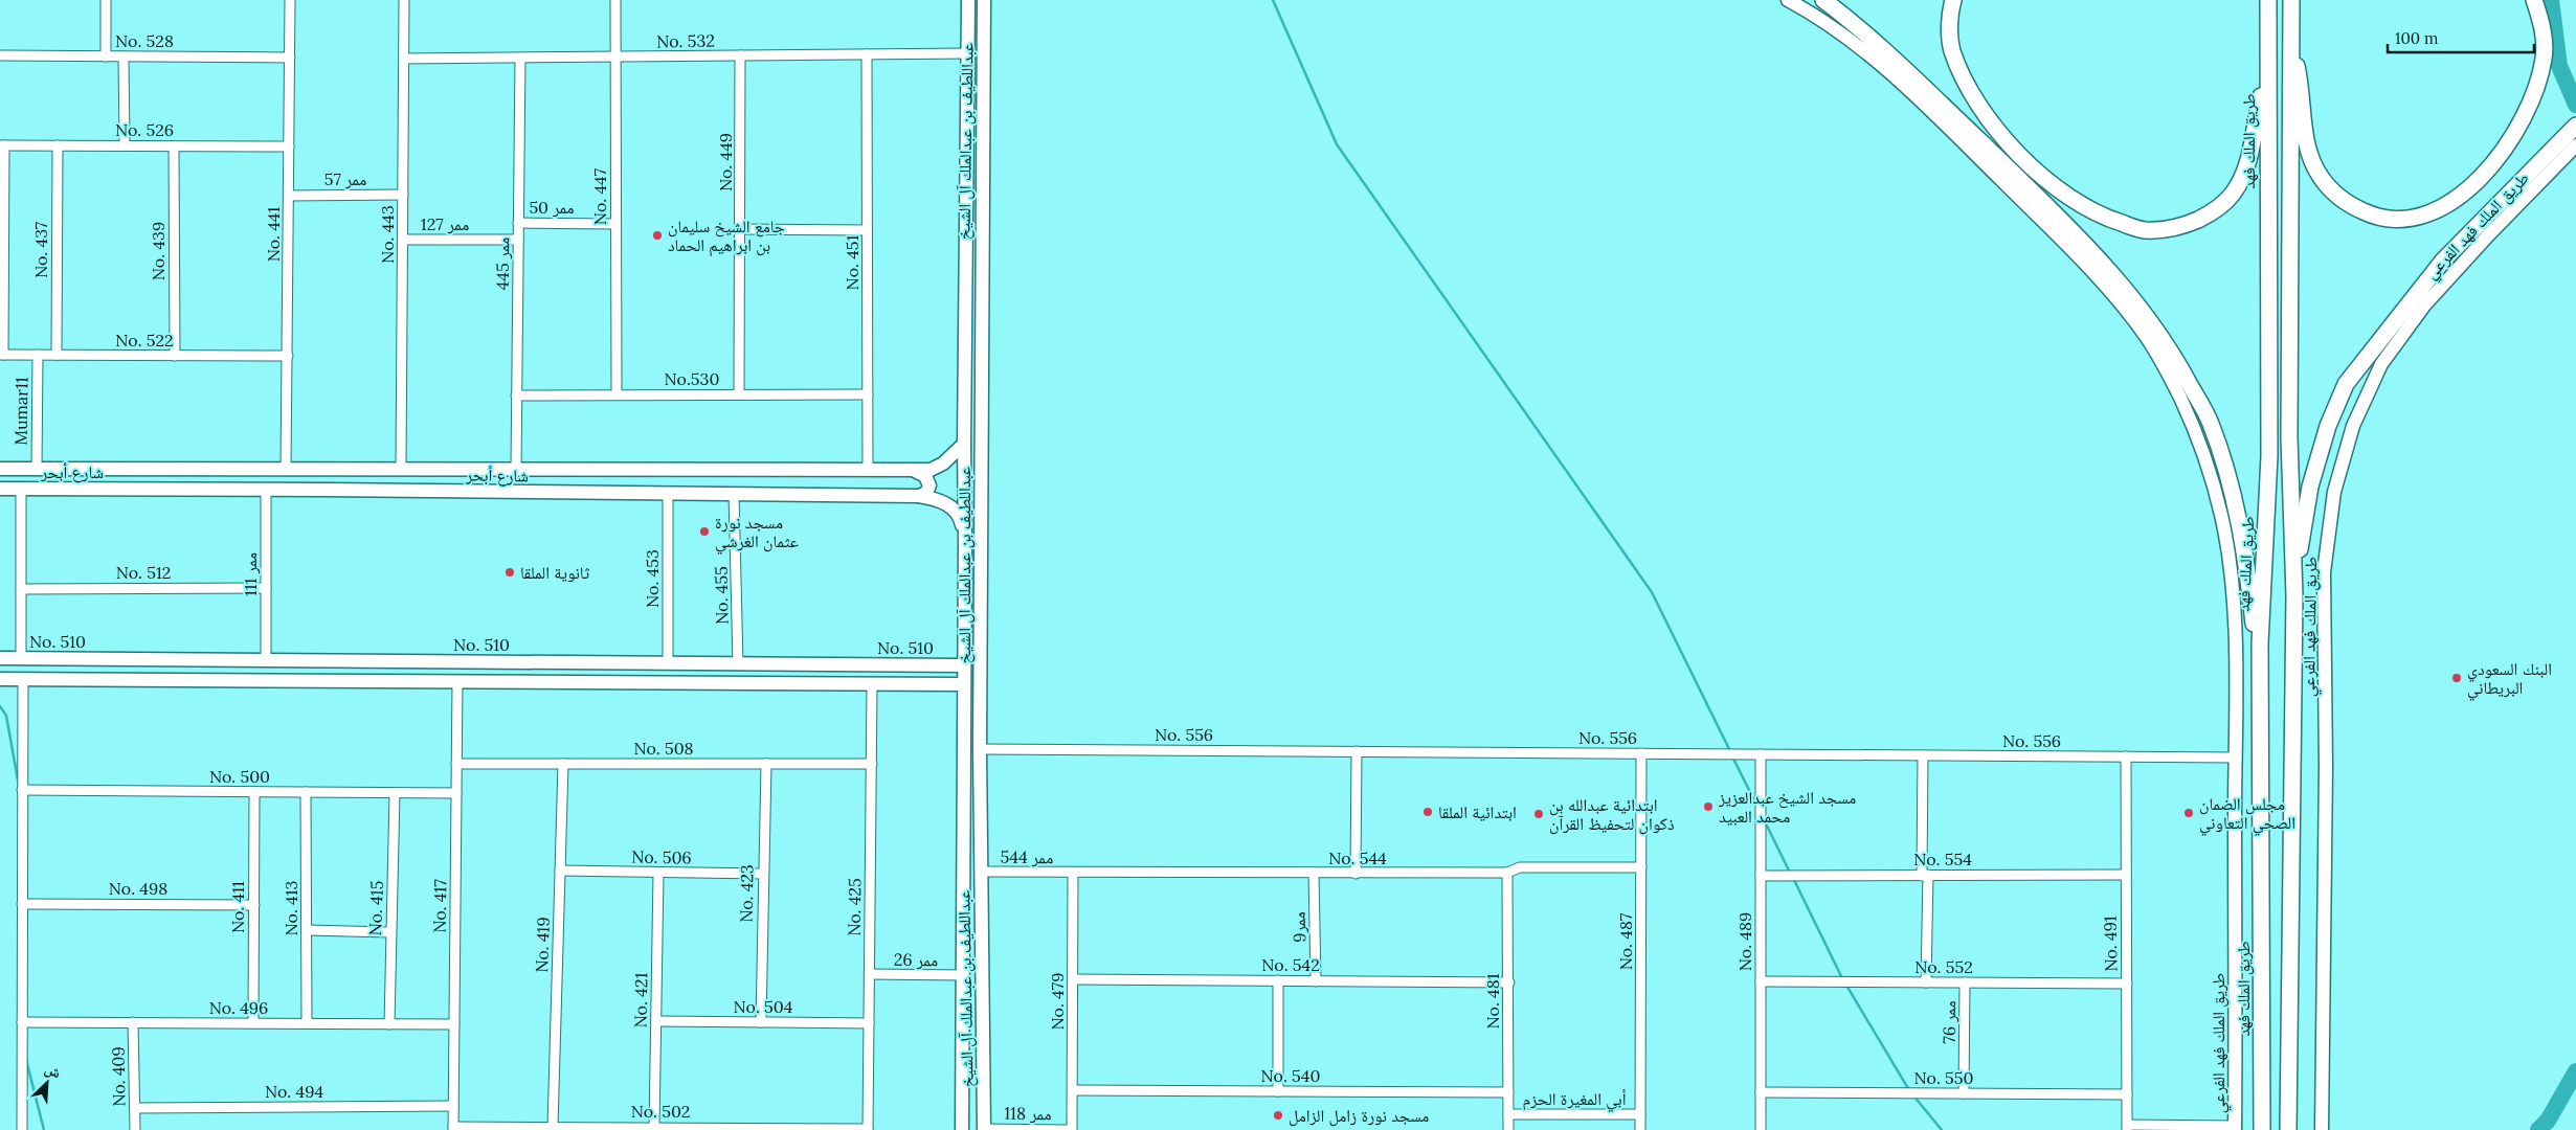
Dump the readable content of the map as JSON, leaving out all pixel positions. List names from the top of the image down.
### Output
{
  "streets": {
    "highway": ["طريق الملك فهد"],
    "street": [
      "No. 528",
      "No. 532",
      "No. 526",
      "عبداللطيف بن عبدالملك آل الشيخ",
      "No. 449",
      "ممر 57",
      "No. 447",
      "ممر 50",
      "ممر 127",
      "طريق الملك فهد الفرعي",
      "No. 441",
      "No. 443",
      "No. 437",
      "No. 439",
      "No. 451",
      "ممر 445",
      "No. 522",
      "No.530",
      "Mumar11",
      "شارع أبحر",
      "No. 512",
      "ممر 111",
      "No. 453",
      "No. 455",
      "No. 510",
      "No. 556",
      "No. 508",
      "No. 500",
      "No. 506",
      "ممر 544",
      "No. 544",
      "No. 554",
      "No. 498",
      "No. 423",
      "No. 417",
      "No. 411",
      "No. 425",
      "No. 413",
      "No. 415",
      "ممر9",
      "No. 487",
      "No. 489",
      "No. 491",
      "No. 419",
      "ممر 26",
      "No. 542",
      "No. 552",
      "No. 421",
      "No. 479",
      "No. 481",
      "No. 504",
      "No. 496",
      "ممر 76",
      "No. 540",
      "No. 409",
      "No. 550",
      "No. 494",
      "أبي المغيرة الحزم",
      "No. 502",
      "ممر 118"
    ]
  },
  "crossings": [
    ["No. 528", "No. 441"],
    ["No. 532", "عبداللطيف بن عبدالملك آل الشيخ"],
    ["No. 532", "No. 449"],
    ["No. 532", "No. 447"],
    ["No. 532", "No. 443"],
    ["No. 532", "No. 451"],
    ["No. 532", "ممر 445"],
    ["No. 526", "No. 441"],
    ["No. 526", "No. 437"],
    ["No. 526", "No. 439"],
    ["عبداللطيف بن عبدالملك آل الشيخ", "شارع أبحر"],
    ["عبداللطيف بن عبدالملك آل الشيخ", "No. 510"],
    ["عبداللطيف بن عبدالملك آل الشيخ", "No. 556"],
    ["عبداللطيف بن عبدالملك آل الشيخ", "ممر 544"],
    ["عبداللطيف بن عبدالملك آل الشيخ", "ممر 26"],
    ["عبداللطيف بن عبدالملك آل الشيخ", "ممر 118"],
    ["No. 449", "No.530"],
    ["ممر 57", "No. 441"],
    ["ممر 57", "No. 443"],
    ["No. 447", "ممر 50"],
    ["No. 447", "No.530"],
    ["ممر 50", "ممر 445"],
    ["ممر 127", "No. 443"],
    ["ممر 127", "ممر 445"],
    ["طريق الملك فهد الفرعي", "No. 556"],
    ["No. 441", "No. 522"],
    ["No. 441", "شارع أبحر"],
    ["No. 443", "شارع أبحر"],
    ["No. 437", "No. 522"],
    ["No. 439", "No. 522"],
    ["No. 451", "No.530"],
    ["No. 451", "شارع أبحر"],
    ["ممر 445", "No.530"],
    ["ممر 445", "شارع أبحر"],
    ["No. 522", "Mumar11"],
    ["Mumar11", "شارع أبحر"],
    ["شارع أبحر", "ممر 111"],
    ["شارع أبحر", "No. 453"],
    ["شارع أبحر", "No. 455"],
    ["No. 512", "ممر 111"],
    ["ممر 111", "No. 510"],
    ["No. 453", "No. 510"],
    ["No. 455", "No. 510"],
    ["No. 556", "No. 487"],
    ["No. 556", "No. 489"],
    ["No. 556", "No. 491"],
    ["No. 508", "No. 423"],
    ["No. 508", "No. 417"],
    ["No. 508", "No. 425"],
    ["No. 508", "No. 419"],
    ["No. 500", "No. 417"],
    ["No. 500", "No. 411"],
    ["No. 500", "No. 413"],
    ["No. 500", "No. 415"],
    ["No. 506", "No. 423"],
    ["No. 506", "No. 419"],
    ["No. 506", "No. 421"],
    ["ممر 544", "No. 544"],
    ["ممر 544", "No. 479"],
    ["No. 544", "ممر9"],
    ["No. 544", "No. 487"],
    ["No. 544", "No. 479"],
    ["No. 544", "No. 481"],
    ["No. 554", "No. 489"],
    ["No. 554", "No. 491"],
    ["No. 498", "No. 411"],
    ["No. 423", "No. 504"],
    ["No. 417", "No. 496"],
    ["No. 417", "No. 494"],
    ["No. 417", "No. 502"],
    ["No. 411", "No. 496"],
    ["No. 425", "ممر 26"],
    ["No. 425", "No. 504"],
    ["No. 425", "No. 502"],
    ["No. 413", "No. 496"],
    ["No. 415", "No. 496"],
    ["ممر9", "No. 542"],
    ["No. 487", "أبي المغيرة الحزم"],
    ["No. 489", "No. 552"],
    ["No. 489", "No. 550"],
    ["No. 491", "No. 552"],
    ["No. 491", "No. 550"],
    ["No. 419", "No. 502"],
    ["No. 542", "No. 479"],
    ["No. 542", "No. 481"],
    ["No. 552", "ممر 76"],
    ["No. 421", "No. 504"],
    ["No. 421", "No. 502"],
    ["No. 479", "No. 540"],
    ["No. 479", "ممر 118"],
    ["No. 481", "No. 540"],
    ["No. 481", "أبي المغيرة الحزم"],
    ["No. 496", "No. 409"],
    ["ممر 76", "No. 550"],
    ["No. 409", "No. 494"]
  ],
  "places": [
    "جامع الشيخ سليمان بن ابراهيم الحماد",
    "مسجد نورة عثمان الغرشي",
    "ثانوية الملقا",
    "البنك السعودي البريطاني",
    "مسجد الشيخ عبدالعزيز محمد العبيد",
    "ابتدائية الملقا",
    "مجلس الضمان الصحي التعاوني",
    "ابتدائية عبدالله بن ذكوان لتحفيظ القرآن",
    "مسجد نورة زامل الزامل"
  ],
  "scale_bar": "100 m",
  "north": "top right"
}
